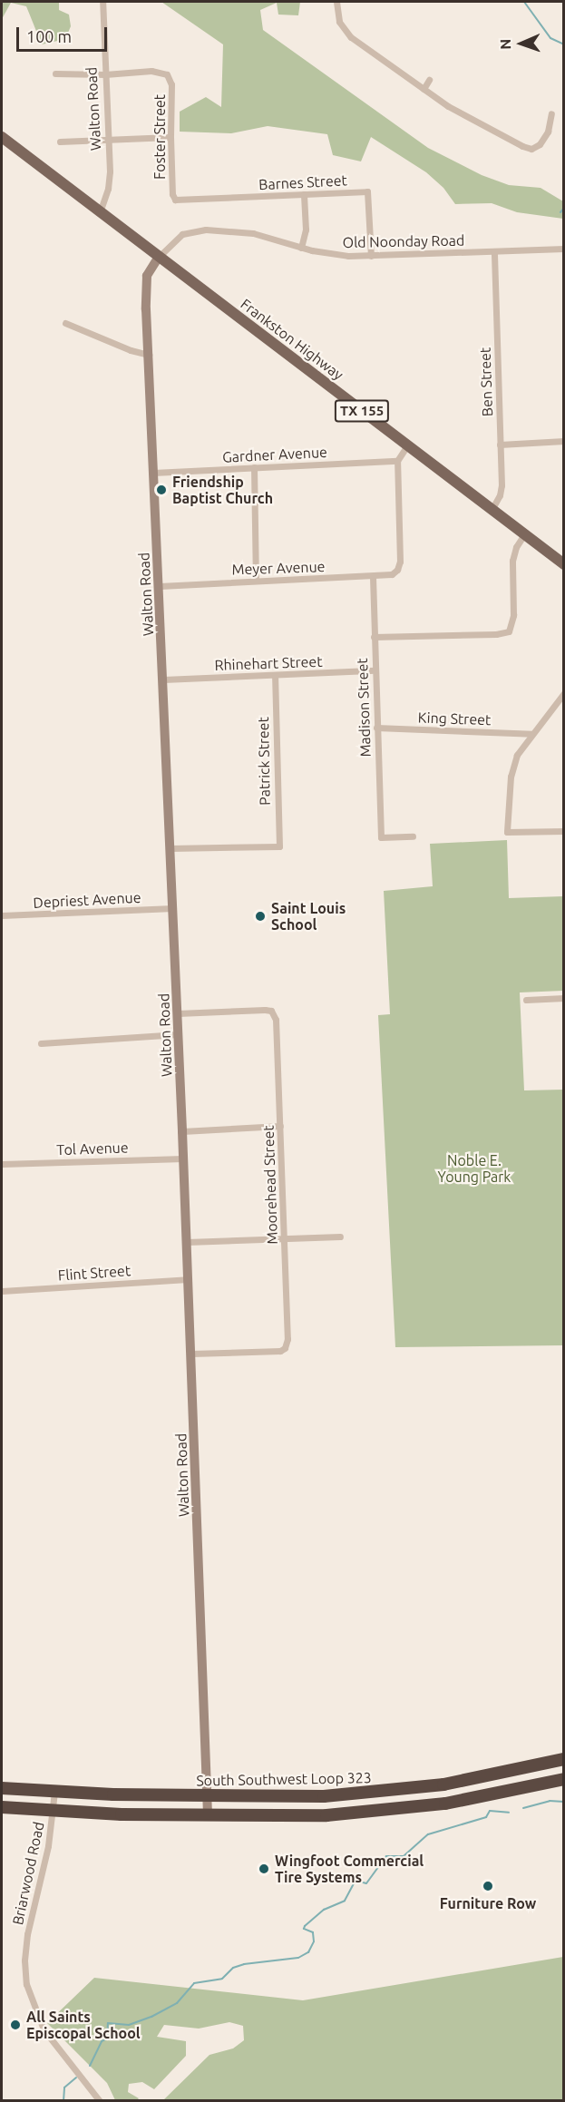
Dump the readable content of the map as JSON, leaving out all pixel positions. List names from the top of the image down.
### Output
{
  "streets": {
    "highway": ["South Southwest Loop 323"],
    "main road": ["Frankston Highway", "TX 155"],
    "street": [
      "Walton Road",
      "Foster Street",
      "Barnes Street",
      "Old Noonday Road",
      "Ben Street",
      "Gardner Avenue",
      "Meyer Avenue",
      "Rhinehart Street",
      "Madison Street",
      "King Street",
      "Patrick Street",
      "Depriest Avenue",
      "Tol Avenue",
      "Moorehead Street",
      "Flint Street",
      "Briarwood Road"
    ]
  },
  "crossings": [
    ["Walton Road", "Foster Street"],
    ["Walton Road", "Old Noonday Road"],
    ["Walton Road", "Frankston Highway"],
    ["Walton Road", "Gardner Avenue"],
    ["Walton Road", "Meyer Avenue"],
    ["Walton Road", "Rhinehart Street"],
    ["Walton Road", "Patrick Street"],
    ["Walton Road", "Depriest Avenue"],
    ["Walton Road", "Tol Avenue"],
    ["Walton Road", "Moorehead Street"],
    ["Walton Road", "Flint Street"],
    ["Walton Road", "South Southwest Loop 323"],
    ["Foster Street", "Barnes Street"],
    ["Barnes Street", "Old Noonday Road"],
    ["Old Noonday Road", "Frankston Highway"],
    ["Old Noonday Road", "Ben Street"],
    ["Frankston Highway", "Ben Street"],
    ["Gardner Avenue", "Meyer Avenue"],
    ["Meyer Avenue", "Madison Street"],
    ["Rhinehart Street", "Madison Street"],
    ["Rhinehart Street", "Patrick Street"],
    ["Madison Street", "King Street"],
    ["South Southwest Loop 323", "Briarwood Road"]
  ],
  "parks": ["Noble E. Young Park"],
  "places": [
    "Friendship Baptist Church",
    "Saint Louis School",
    "Wingfoot Commercial Tire Systems",
    "Furniture Row",
    "All Saints Episcopal School"
  ],
  "scale_bar": "100 m",
  "north": "left"
}
